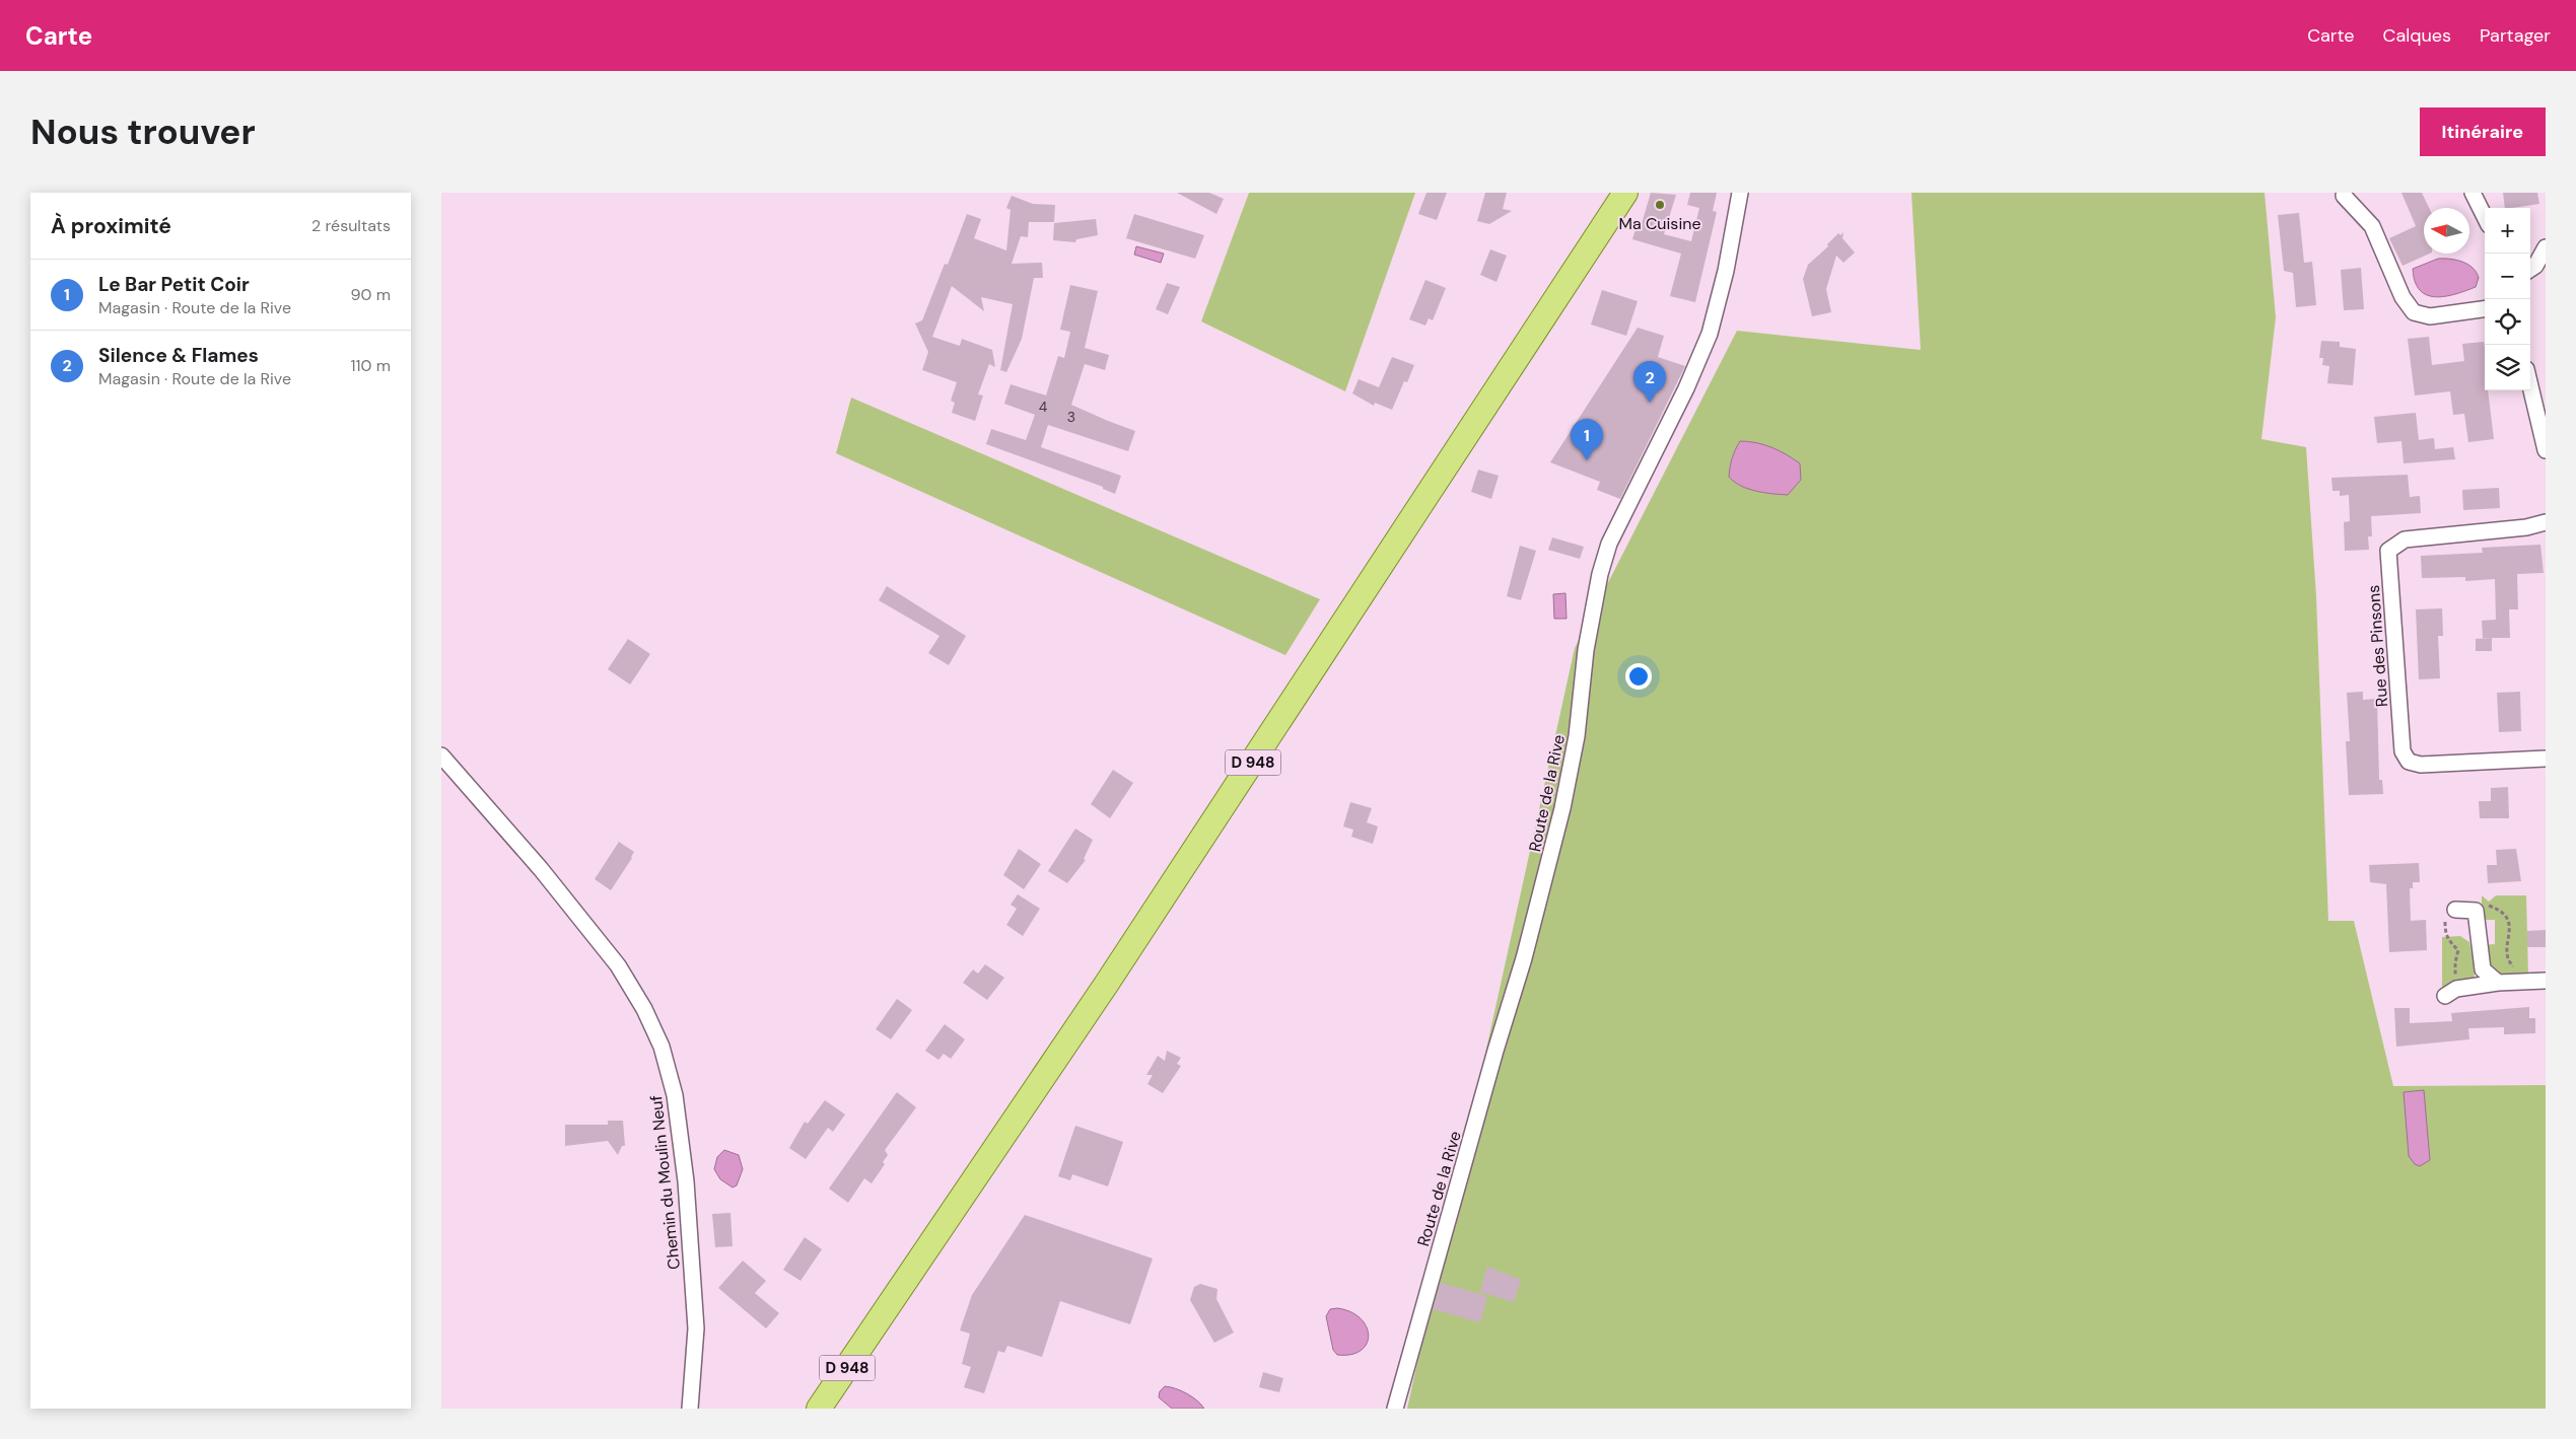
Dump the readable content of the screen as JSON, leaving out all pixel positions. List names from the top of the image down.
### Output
{
  "streets": {
    "main road": ["D 948"],
    "street": ["Rue des Pinsons", "Route de la Rive", "Chemin du Moulin Neuf"]
  },
  "places": ["Ma Cuisine"],
  "house_numbers": ["4", "3"],
  "north": "left",
  "page": {
    "header": "Carte",
    "nav": ["Carte", "Calques", "Partager"],
    "buttons": "Itinéraire",
    "title": "Nous trouver",
    "heading": ["À proximité", "2 résultats"],
    "map_buttons": ["+", "−"],
    "list": [
      {
        "mark": "1",
        "name": "Le Bar Petit Coir",
        "note": "Magasin · Route de la Rive",
        "value": "90 m"
      },
      {
        "mark": "2",
        "name": "Silence & Flames",
        "note": "Magasin · Route de la Rive",
        "value": "110 m"
      }
    ],
    "pins": ["2", "1"]
  }
}
